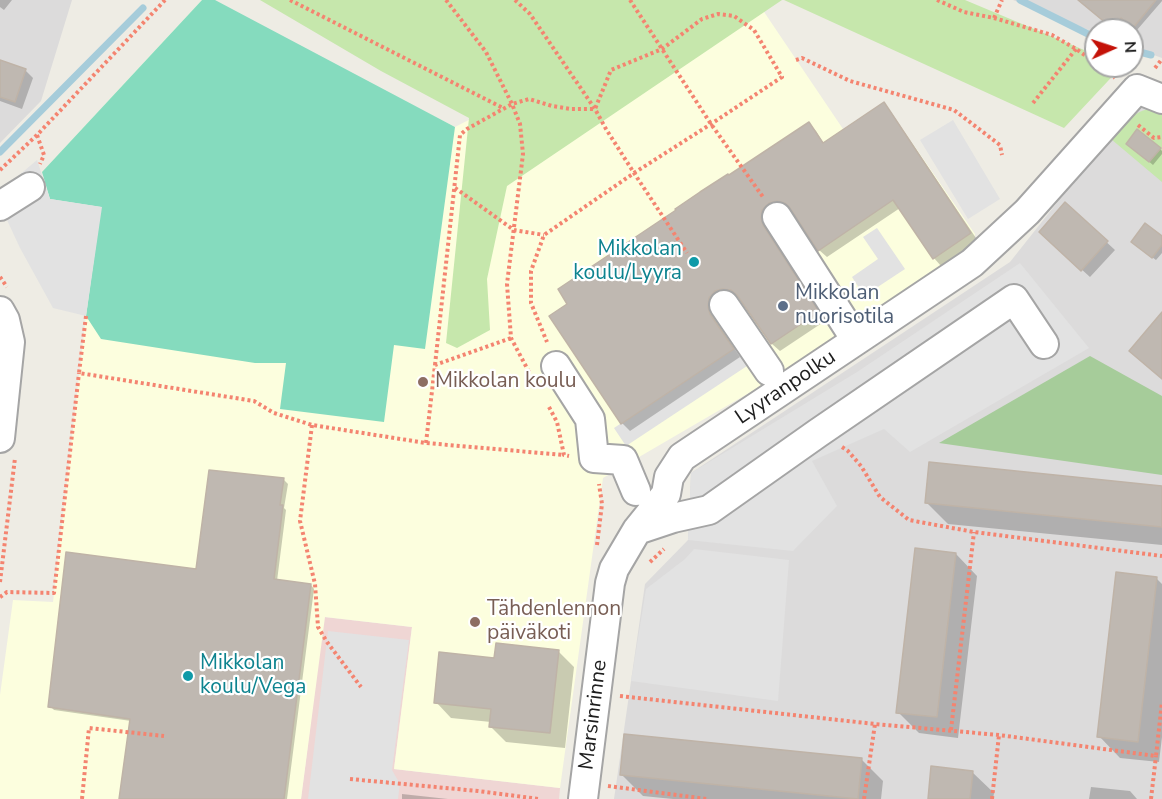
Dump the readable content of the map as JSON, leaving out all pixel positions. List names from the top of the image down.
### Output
{
  "streets": {
    "street": ["Lyyranpolku", "Marsinrinne"]
  },
  "crossings": [
    ["Lyyranpolku", "Marsinrinne"]
  ],
  "places": [
    "Mikkolan koulu/Lyyra",
    "Mikkolan nuorisotila",
    "Mikkolan koulu",
    "Tähdenlennon päiväkoti",
    "Mikkolan koulu/Vega"
  ],
  "north": "right"
}
